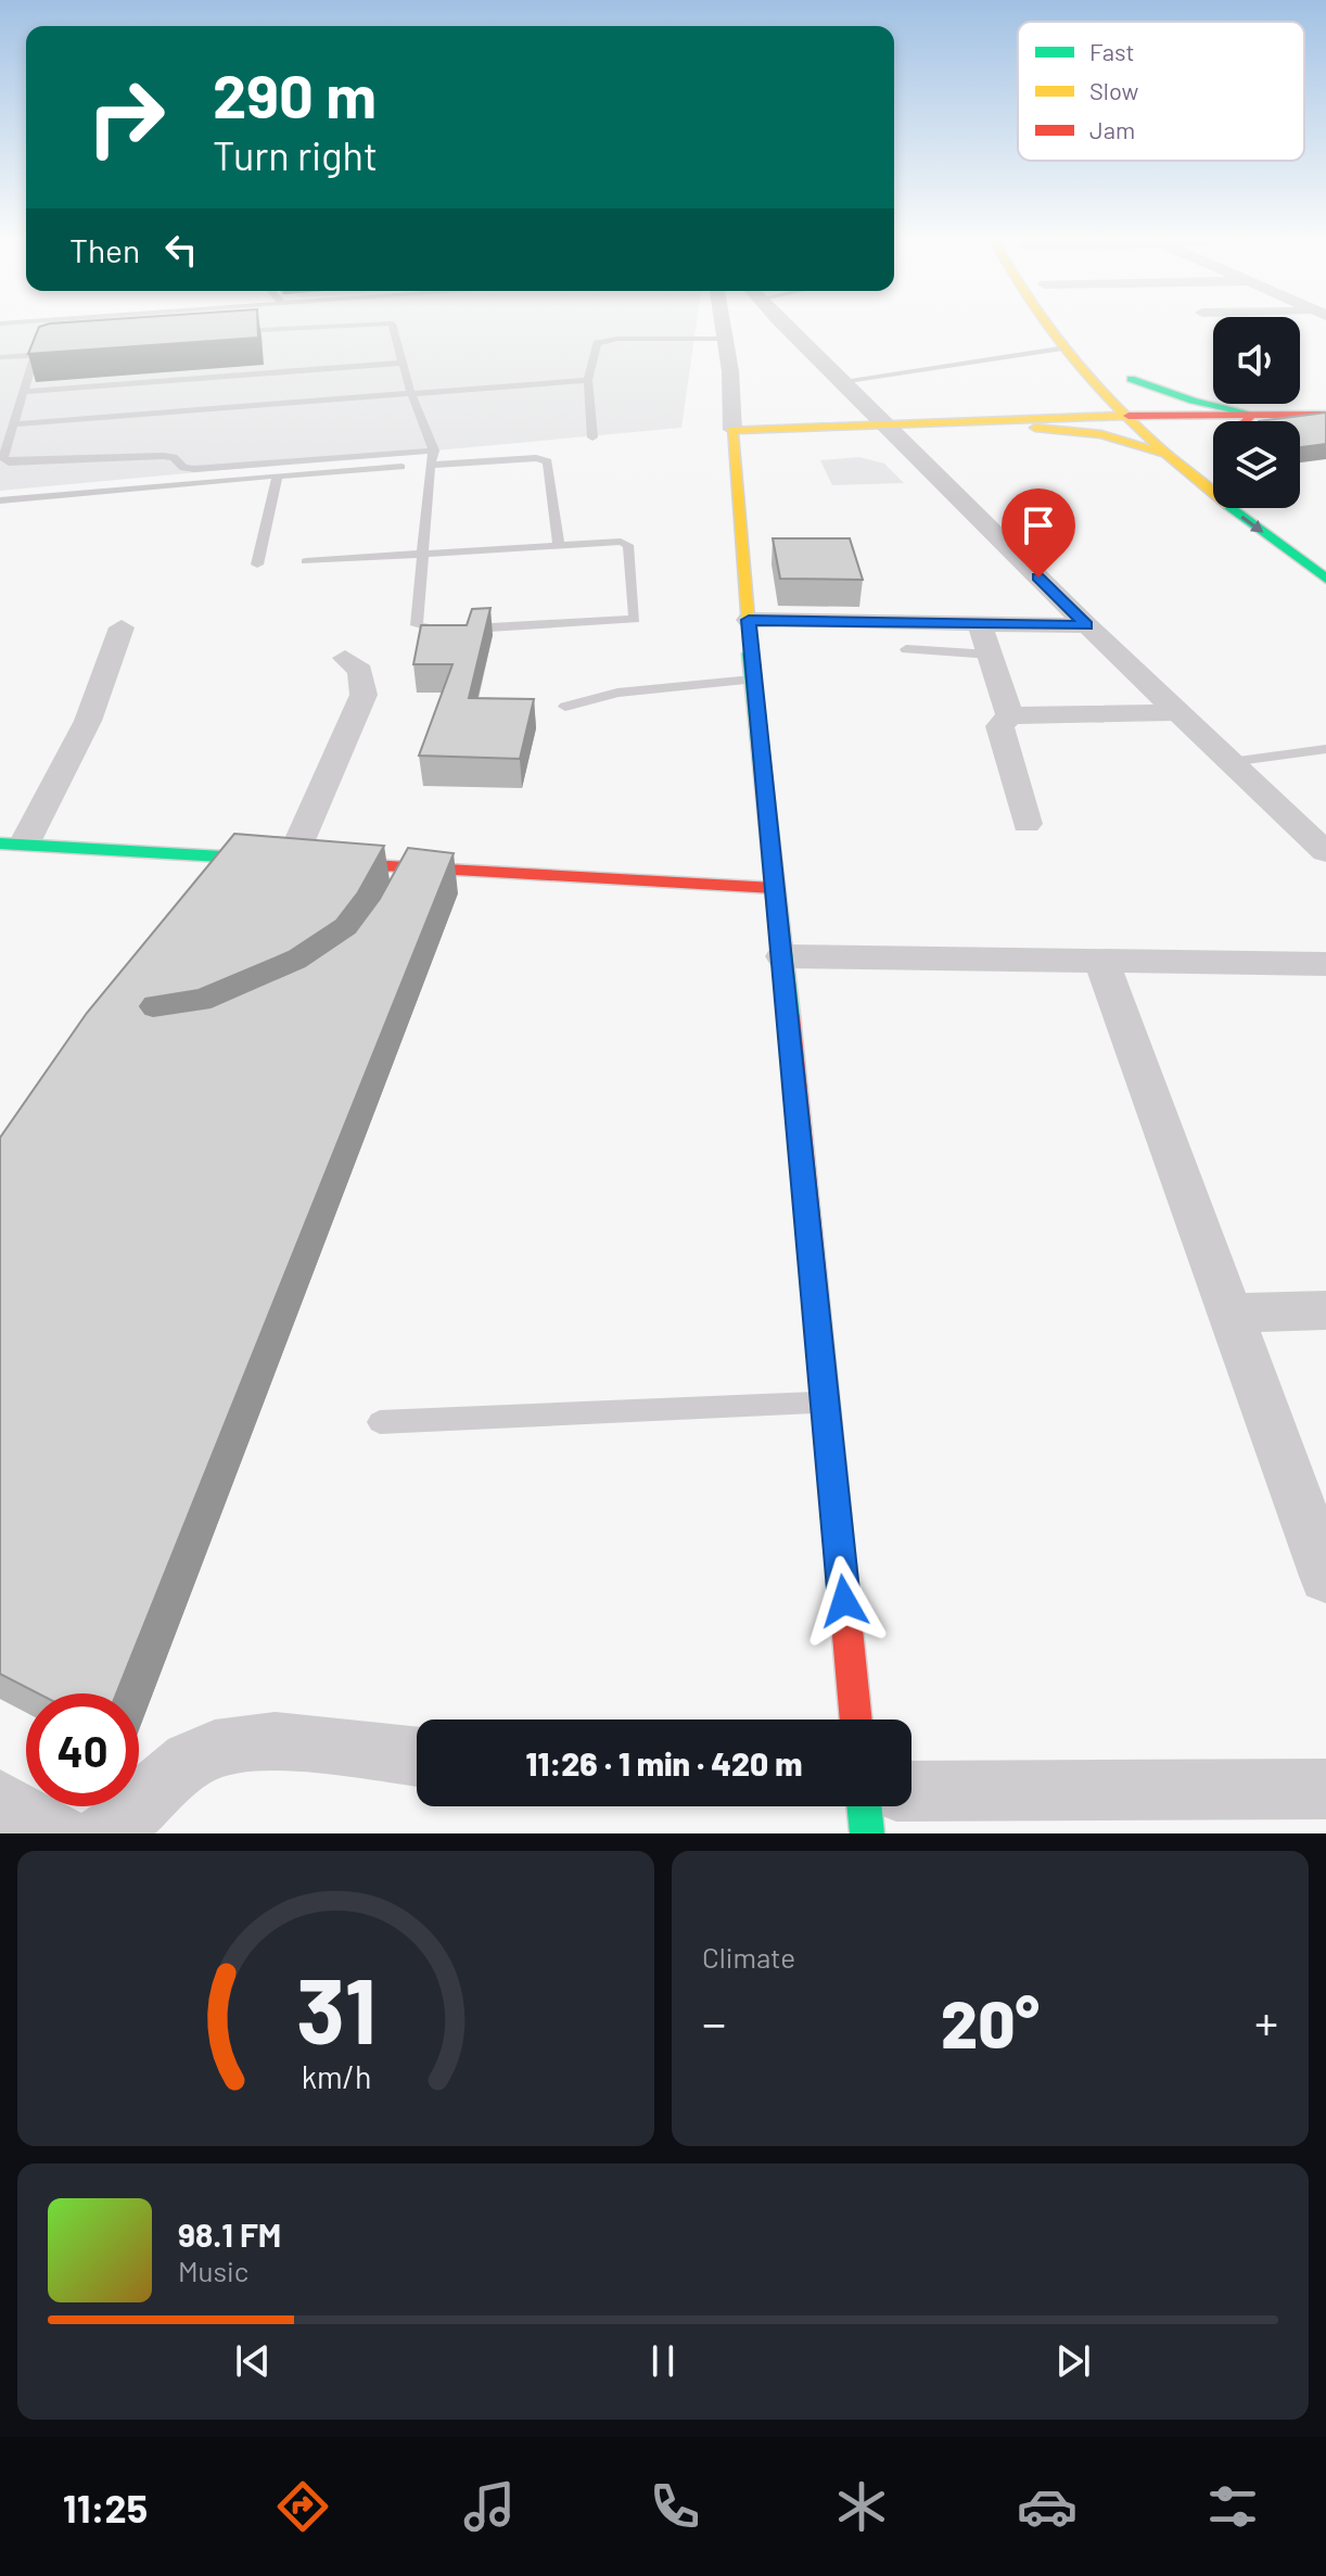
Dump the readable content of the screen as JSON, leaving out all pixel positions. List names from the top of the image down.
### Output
{
  "legend": ["Fast", "Slow", "Jam"],
  "page": {
    "turn": ["290 m", "Turn right"],
    "then": "Then",
    "limit": "40",
    "trip": "11:26 · 1 min · 420 m",
    "tile": "Climate",
    "heat": ["−", "20°", "+"],
    "song": ["98.1 FM", "Music"],
    "tabs": "11:25",
    "gauge": ["31", "km/h"]
  }
}
